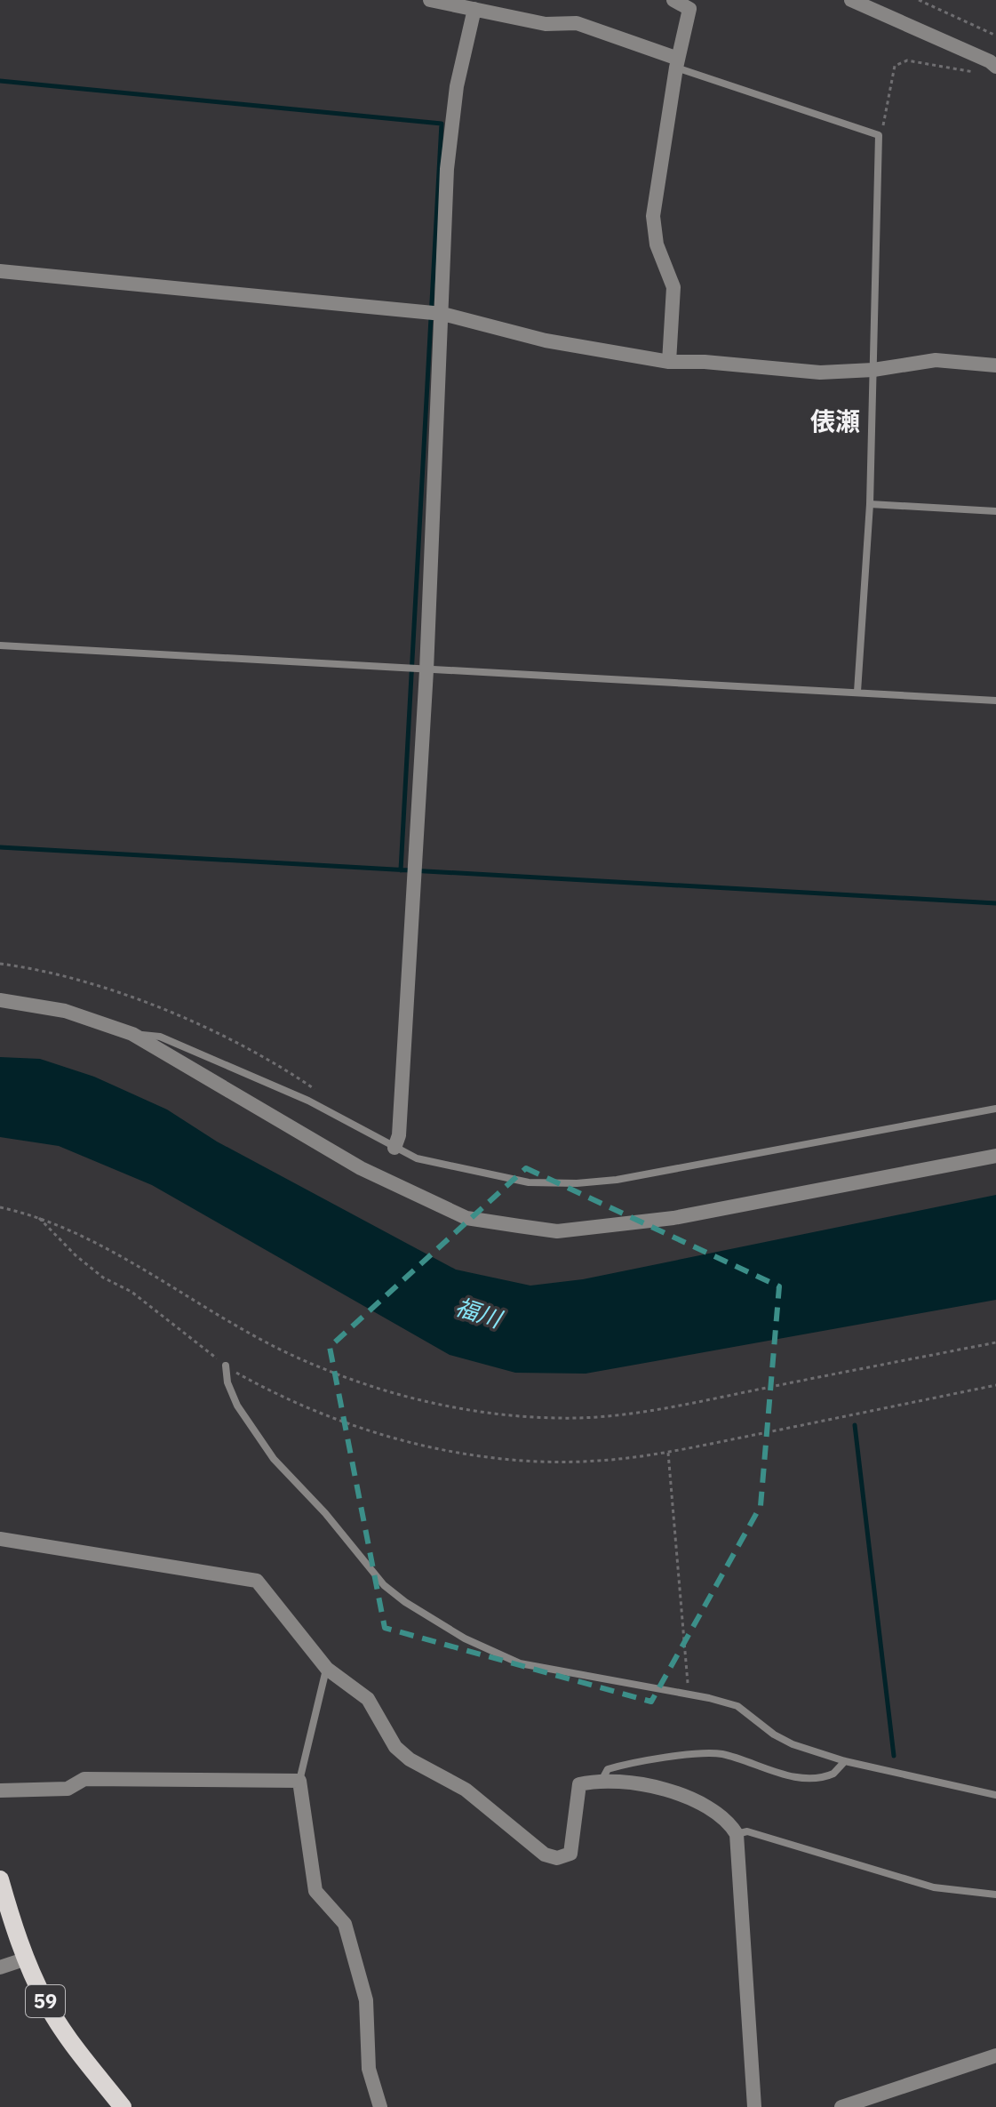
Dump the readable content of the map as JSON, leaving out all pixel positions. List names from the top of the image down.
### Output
{
  "streets": {
    "main road": ["59"]
  },
  "districts": ["俵瀬"],
  "water": ["福川"]
}
